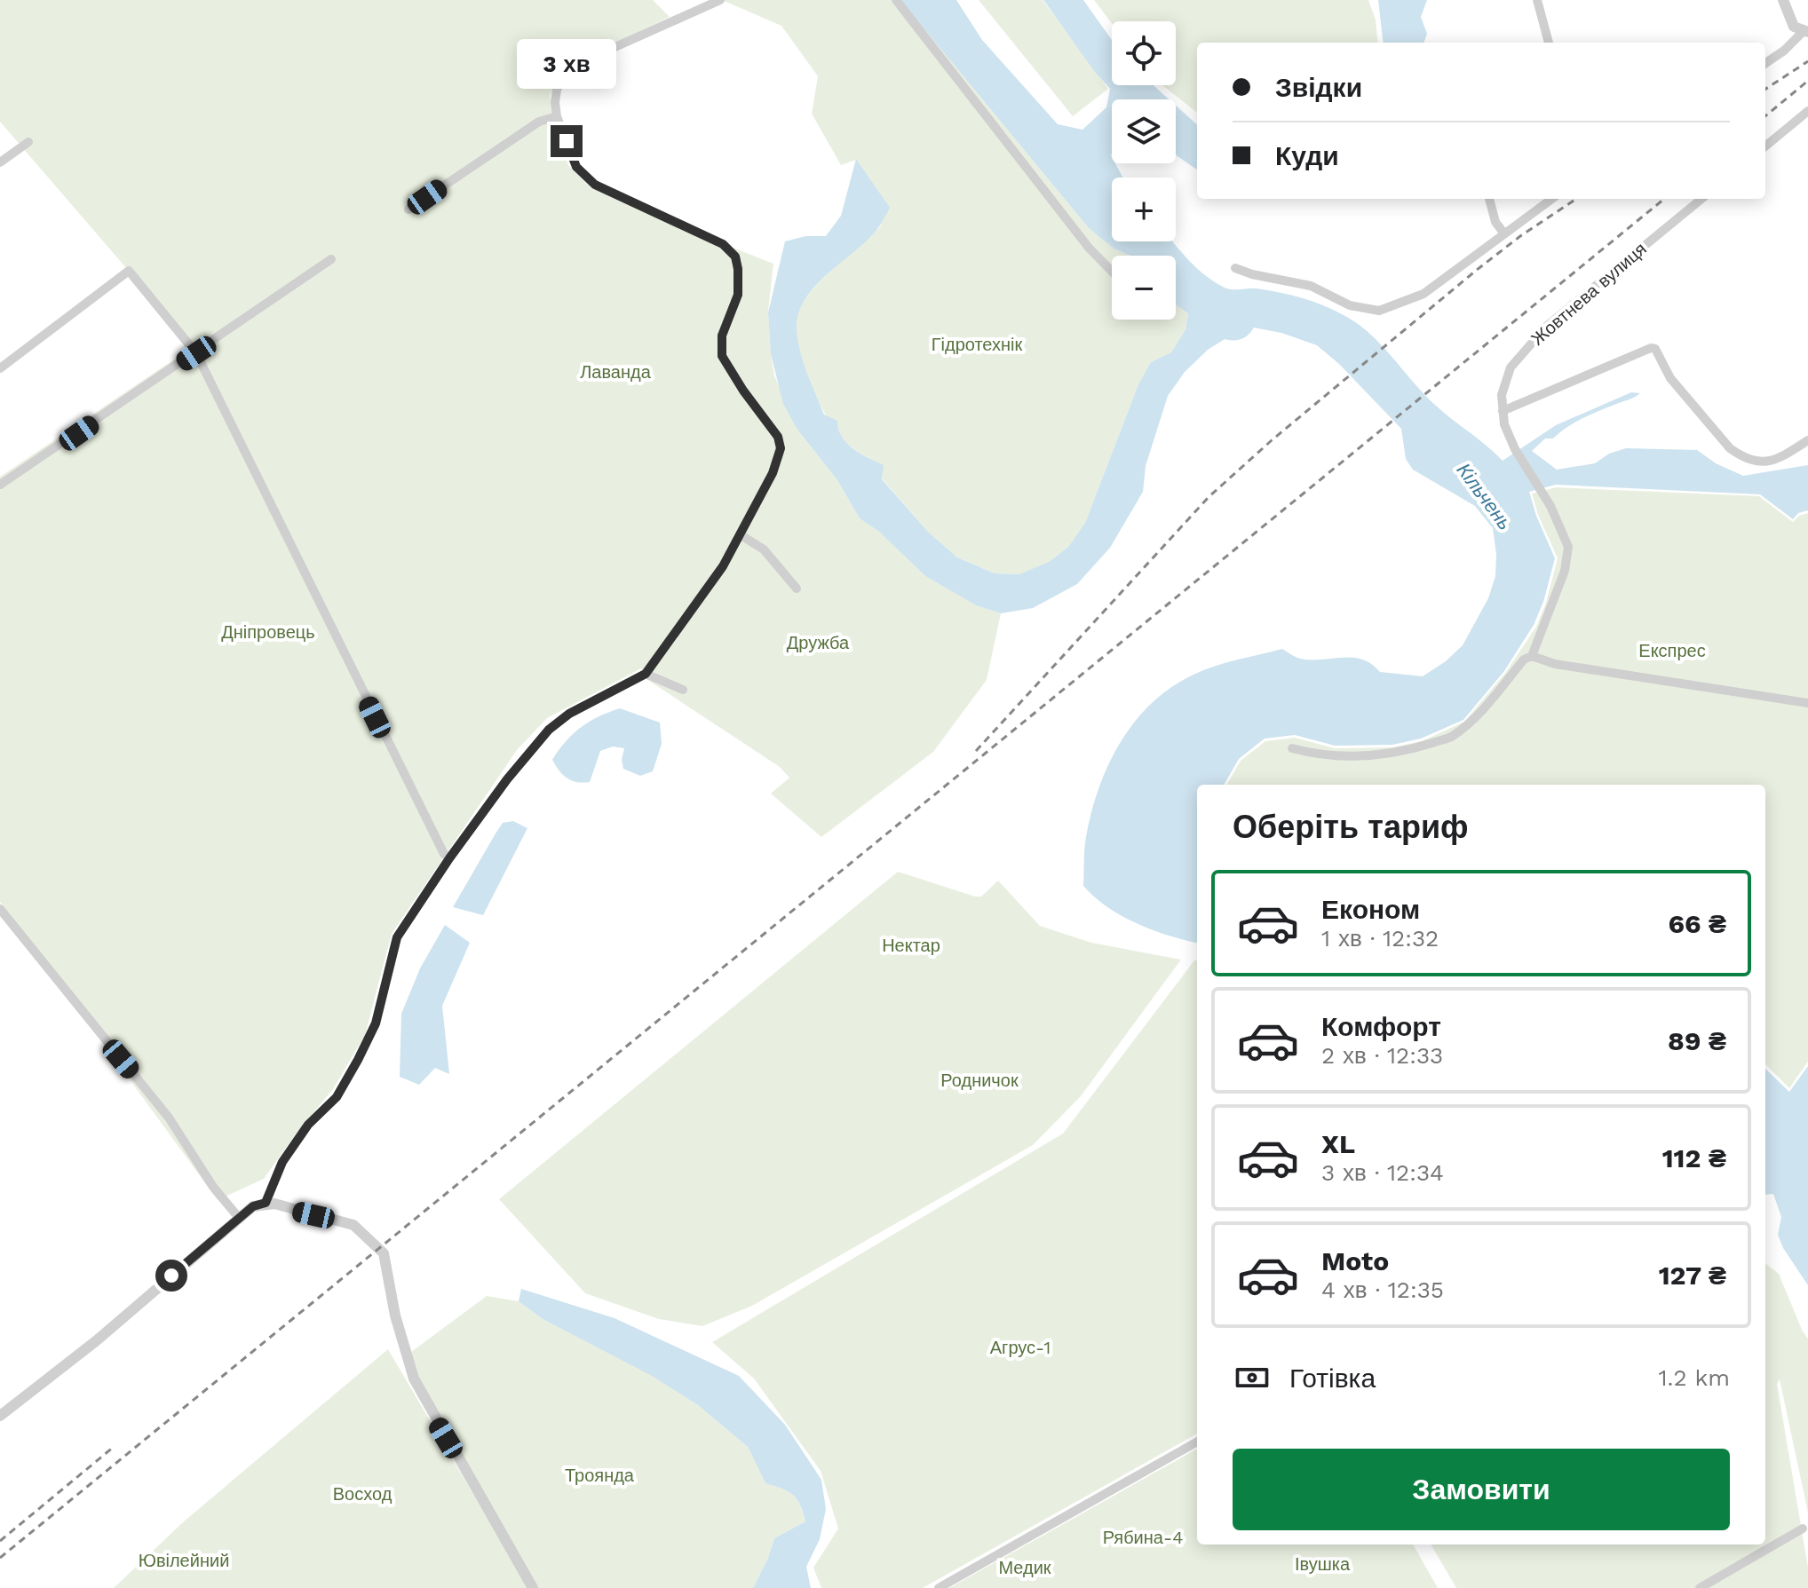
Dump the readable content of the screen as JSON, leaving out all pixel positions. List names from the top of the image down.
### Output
{
  "streets": {
    "street": ["Жовтнева вулиця"]
  },
  "water": ["Кільчень"],
  "parks": [
    "Гідротехнік",
    "Лаванда",
    "Дніпровець",
    "Дружба",
    "Експрес",
    "Нектар",
    "Родничок",
    "Агрус-1",
    "Троянда",
    "Восход",
    "Рябина-4",
    "Ювілейний",
    "Івушка",
    "Медик"
  ],
  "page": {
    "map_buttons": ["+", "−"],
    "bubble": "3 хв",
    "banner": ["Звідки", "Куди"],
    "heading": "Оберіть тариф",
    "list": [
      {
        "name": "Економ",
        "note": "1 хв · 12:32",
        "value": "66 ₴"
      },
      {
        "name": "Комфорт",
        "note": "2 хв · 12:33",
        "value": "89 ₴"
      },
      {
        "name": "XL",
        "note": "3 хв · 12:34",
        "value": "112 ₴"
      },
      {
        "name": "Moto",
        "note": "4 хв · 12:35",
        "value": "127 ₴"
      }
    ],
    "pay": ["Готівка", "1.2 km"],
    "buttons": "Замовити"
  }
}
